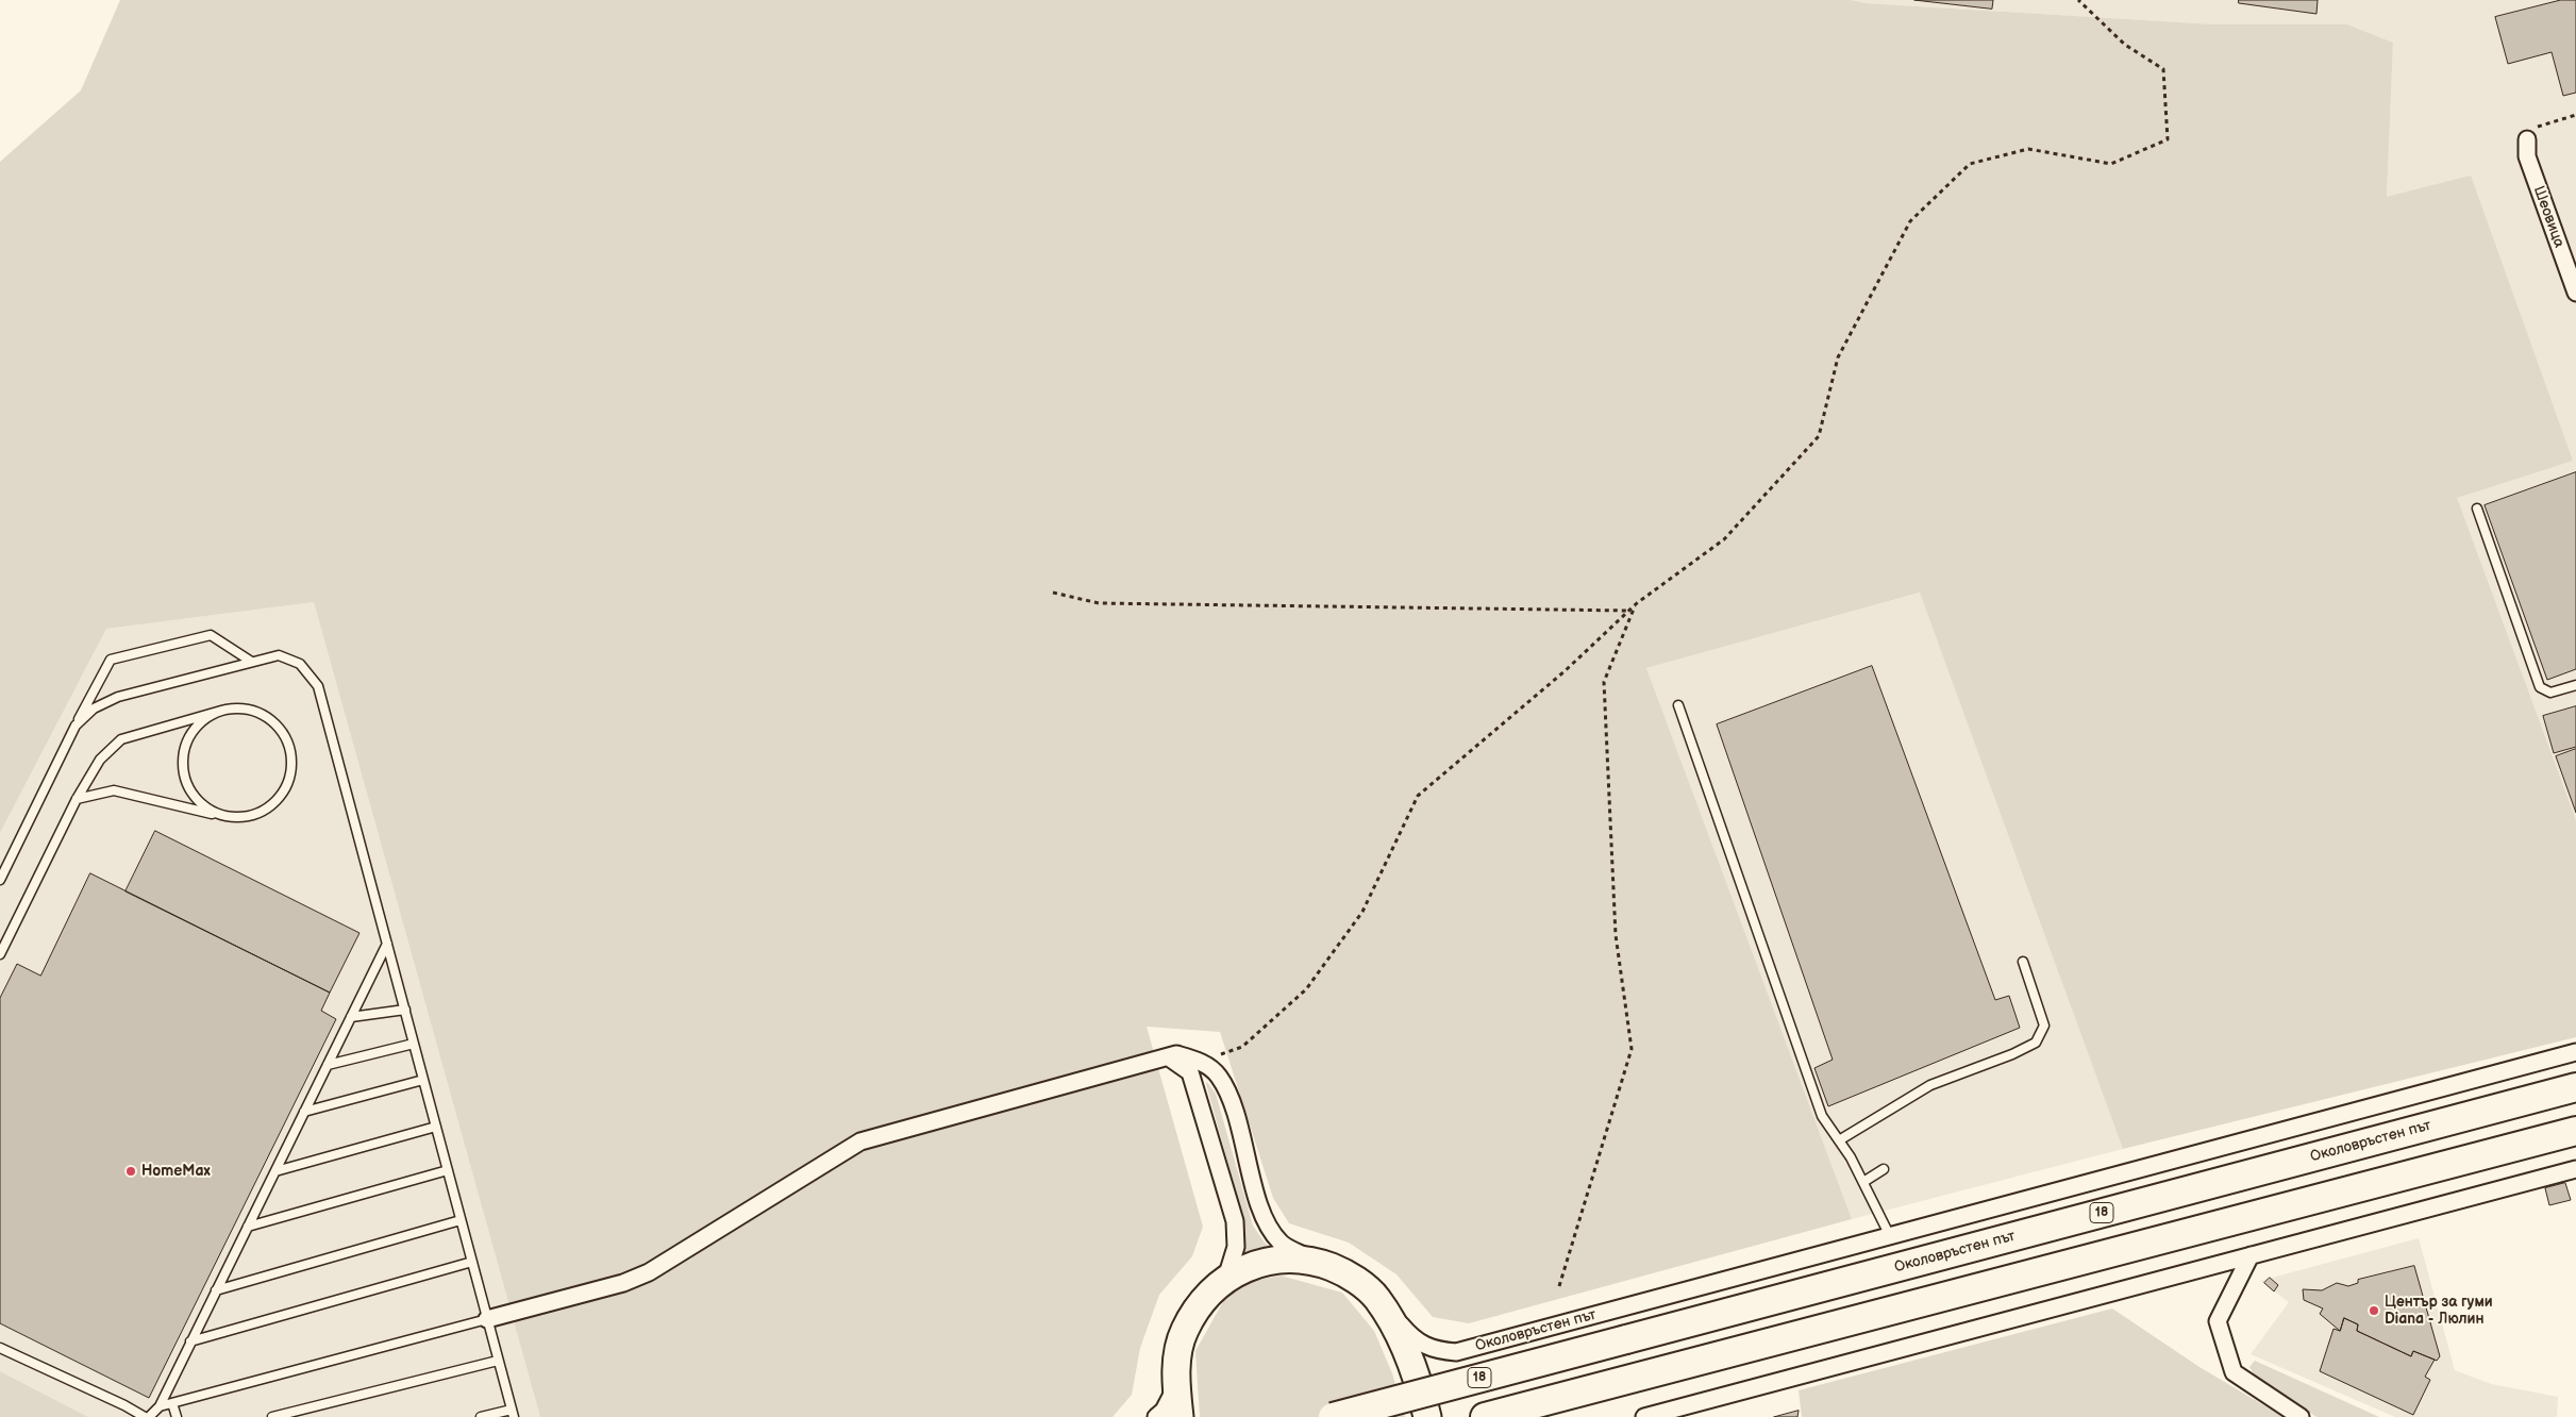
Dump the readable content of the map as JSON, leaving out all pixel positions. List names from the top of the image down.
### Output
{
  "streets": {
    "highway": ["Околовръстен път", "18"],
    "street": ["Шеовица"]
  },
  "places": ["HomeMax", "Център за гуми Diana - Люлин"]
}
